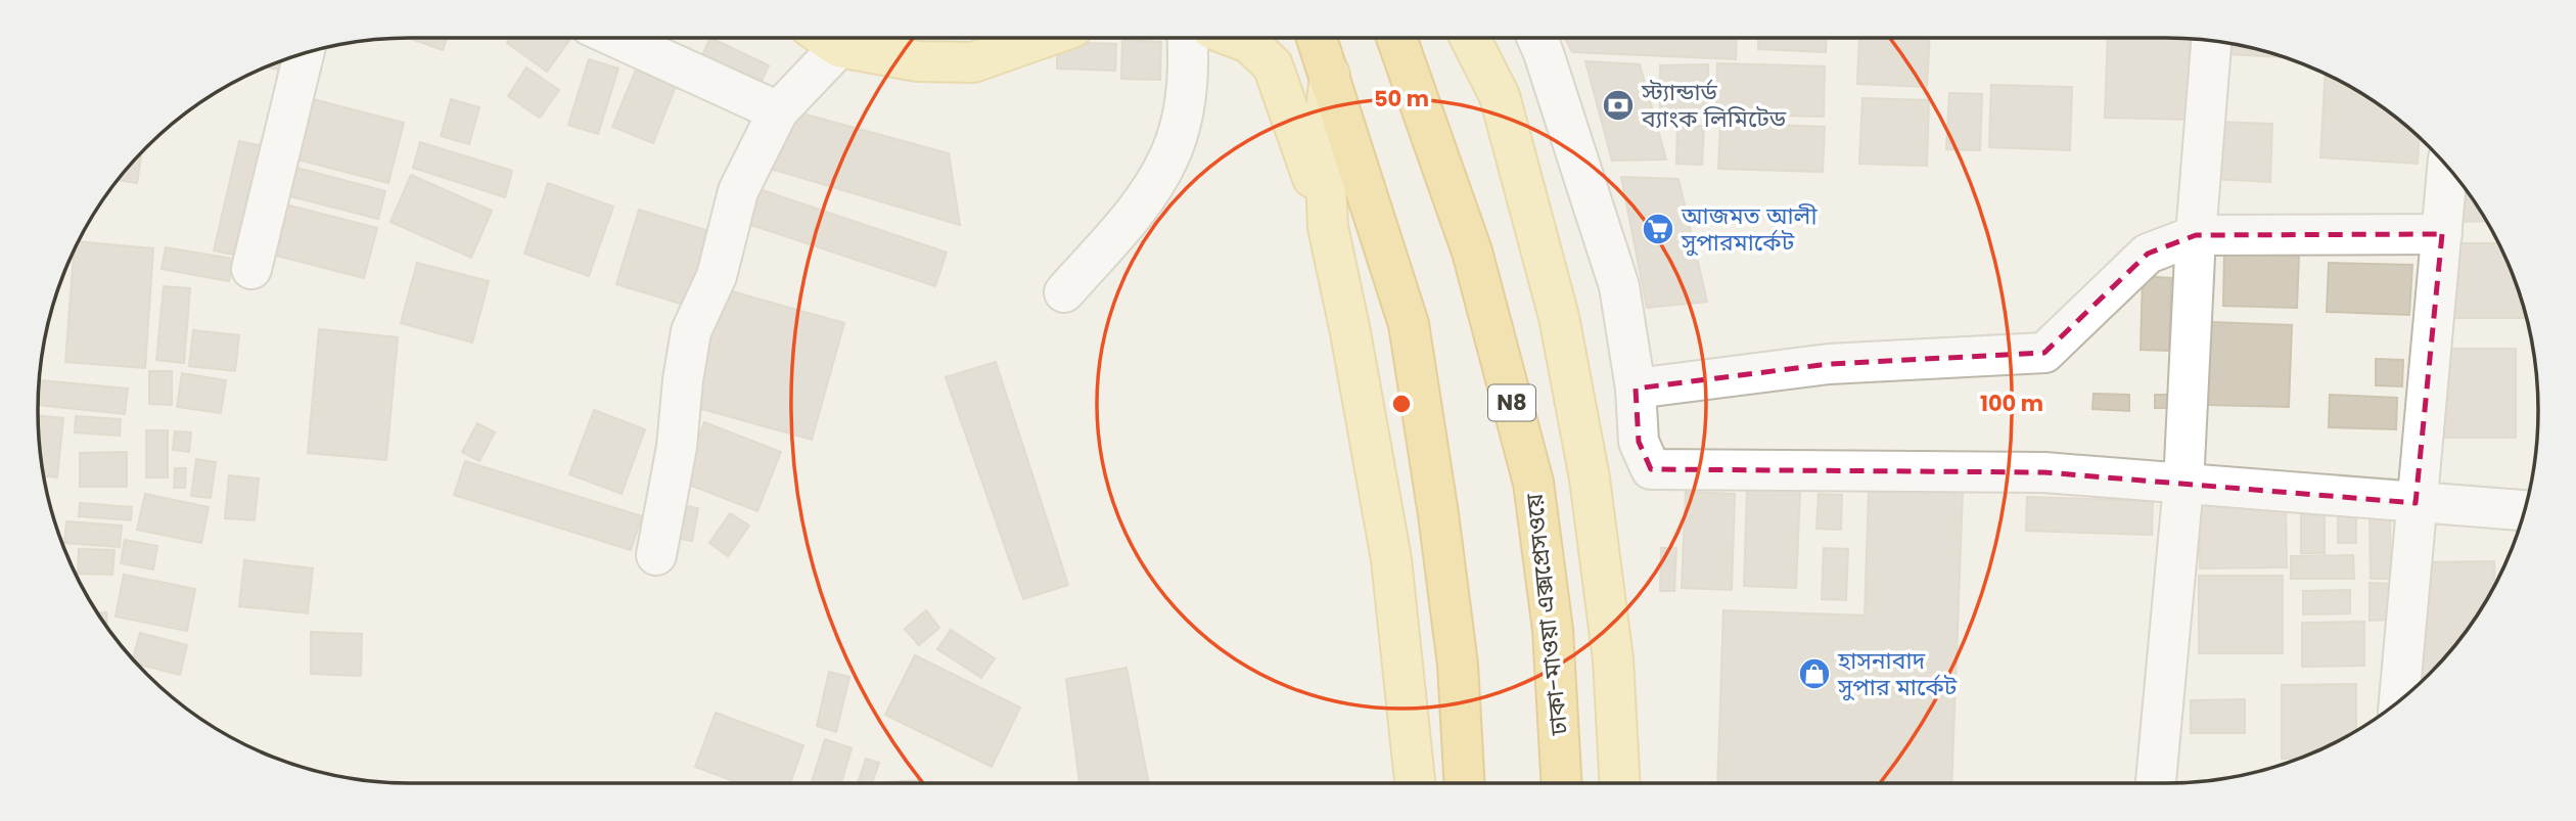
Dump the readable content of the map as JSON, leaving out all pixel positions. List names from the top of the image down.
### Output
{
  "streets": {
    "highway": ["N8", "ঢাকা-মাওয়া এক্সপ্রেসওয়ে"]
  },
  "places": {
    "bank": ["স্ট্যান্ডার্ড ব্যাংক লিমিটেড"],
    "supermarket": ["আজমত আলী সুপারমার্কেট"],
    "shop": ["হাসনাবাদ সুপার মার্কেট"]
  },
  "rings": ["50 m", "100 m"]
}
